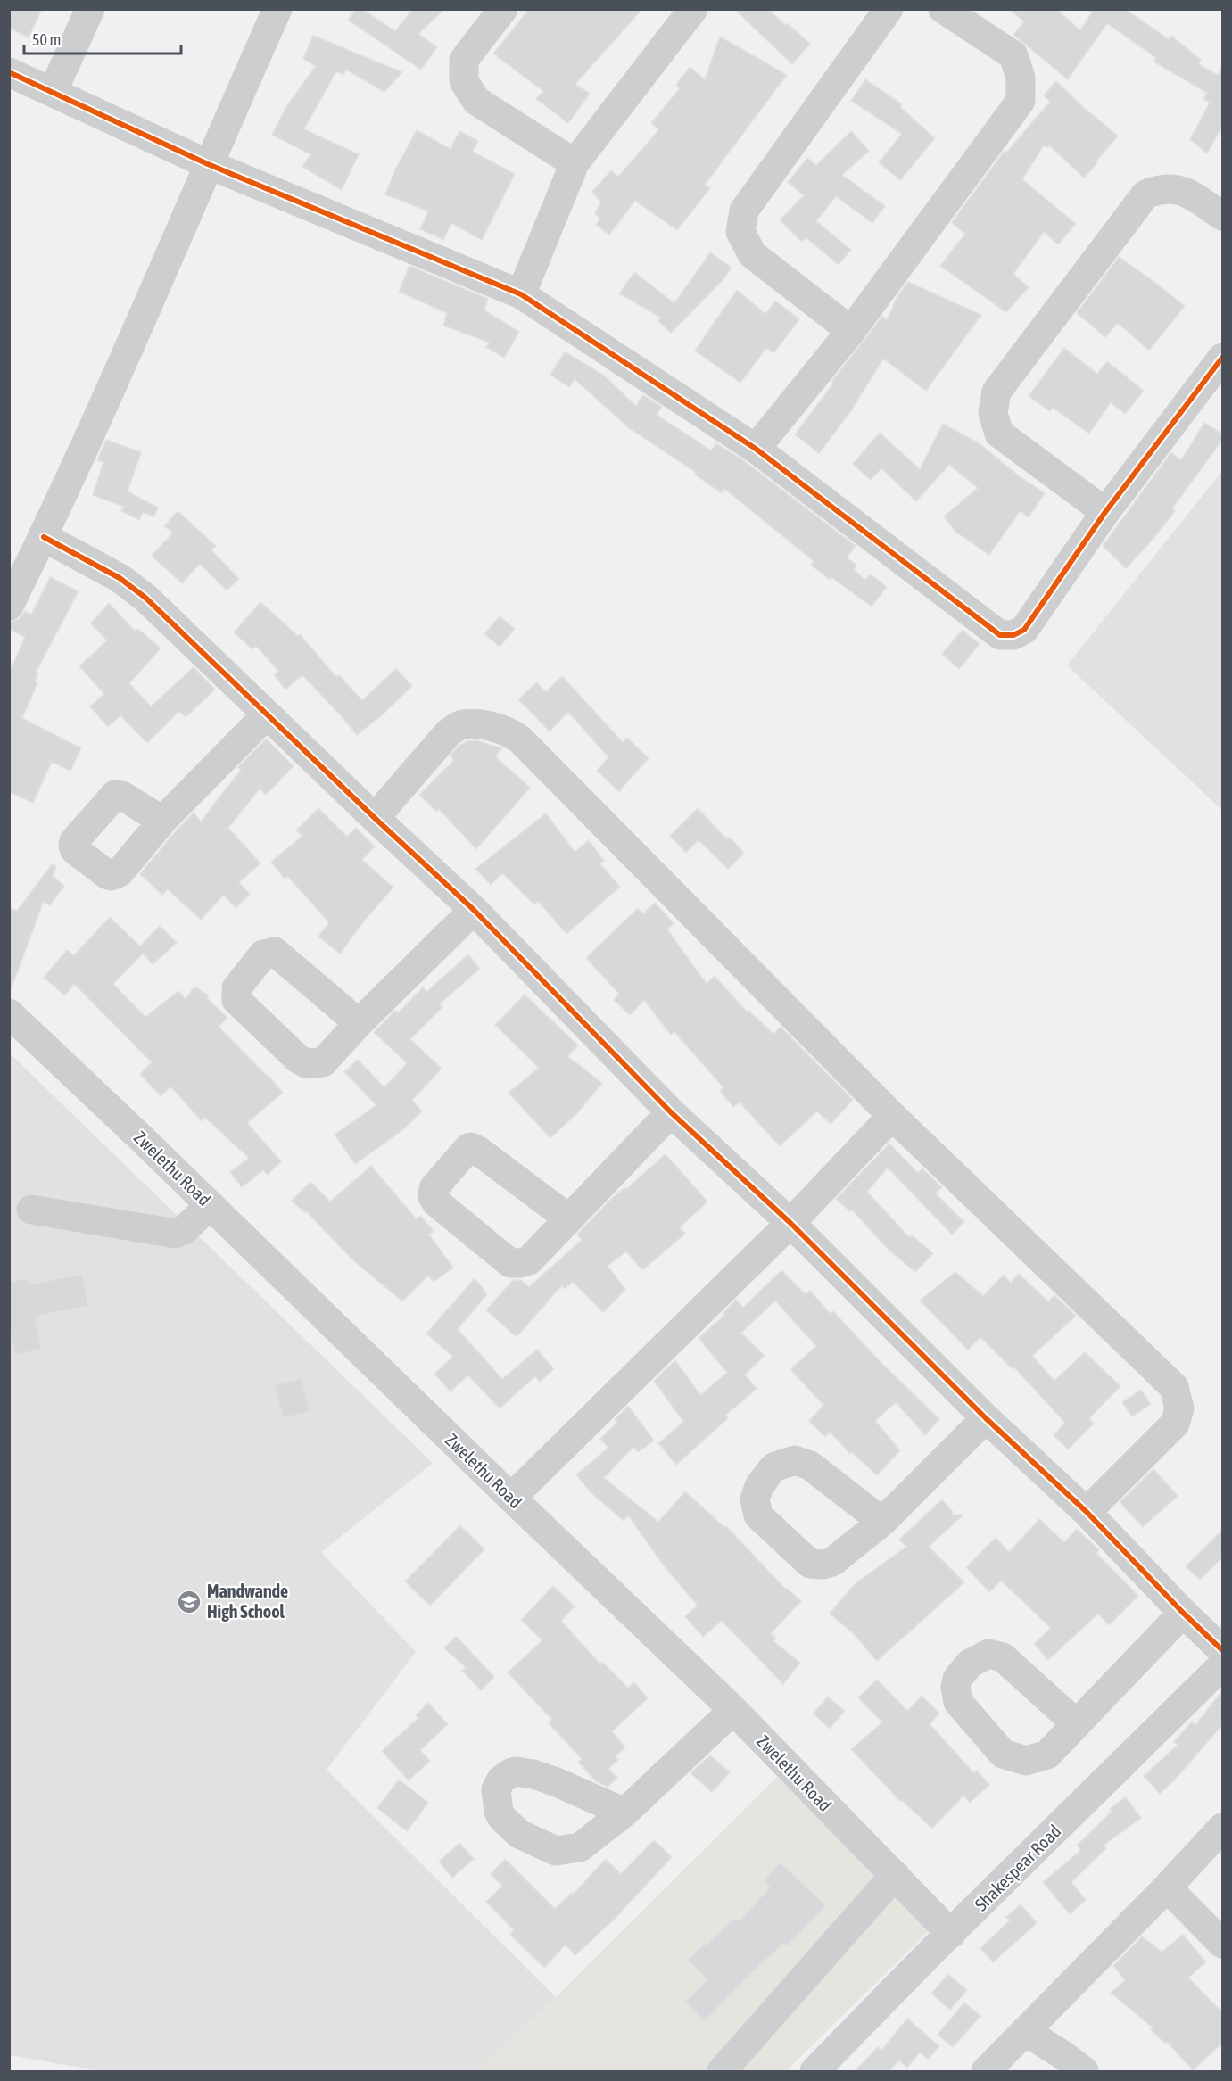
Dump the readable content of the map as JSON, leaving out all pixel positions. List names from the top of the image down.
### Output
{
  "streets": {
    "street": ["Zwelethu Road", "Shakespear Road"]
  },
  "crossings": [
    ["Zwelethu Road", "Shakespear Road"]
  ],
  "places": {
    "school or university": ["Mandwande High School"]
  },
  "scale_bar": "50 m"
}
